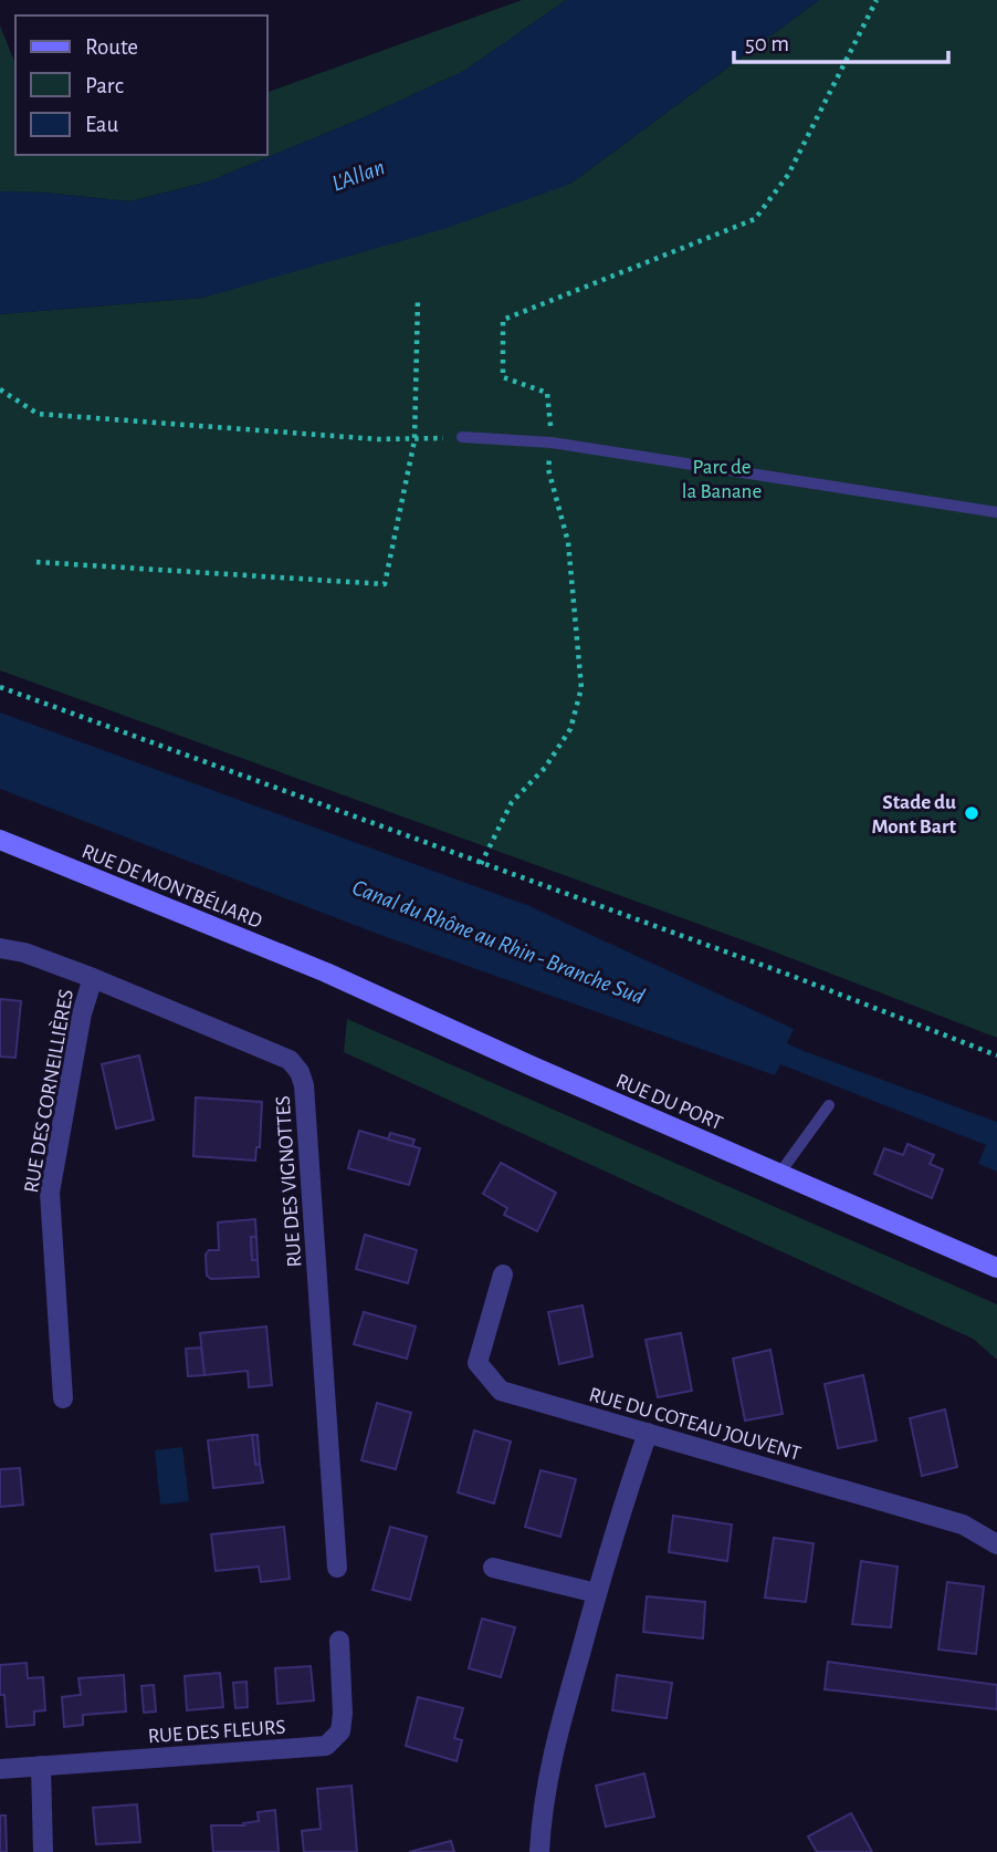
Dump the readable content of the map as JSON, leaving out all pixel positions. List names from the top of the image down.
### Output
{
  "streets": {
    "main road": ["RUE DE MONTBÉLIARD", "RUE DU PORT"],
    "street": [
      "RUE DES CORNEILLIÈRES",
      "RUE DES VIGNOTTES",
      "RUE DU COTEAU JOUVENT",
      "RUE DES FLEURS"
    ]
  },
  "crossings": [
    ["RUE DE MONTBÉLIARD", "RUE DU PORT"],
    ["RUE DES CORNEILLIÈRES", "RUE DES VIGNOTTES"]
  ],
  "water": ["L'Allan", "Canal du Rhône au Rhin - Branche Sud"],
  "parks": ["Parc de la Banane"],
  "places": ["Stade du Mont Bart"],
  "legend": ["Route", "Parc", "Eau"],
  "scale_bar": "50 m"
}
